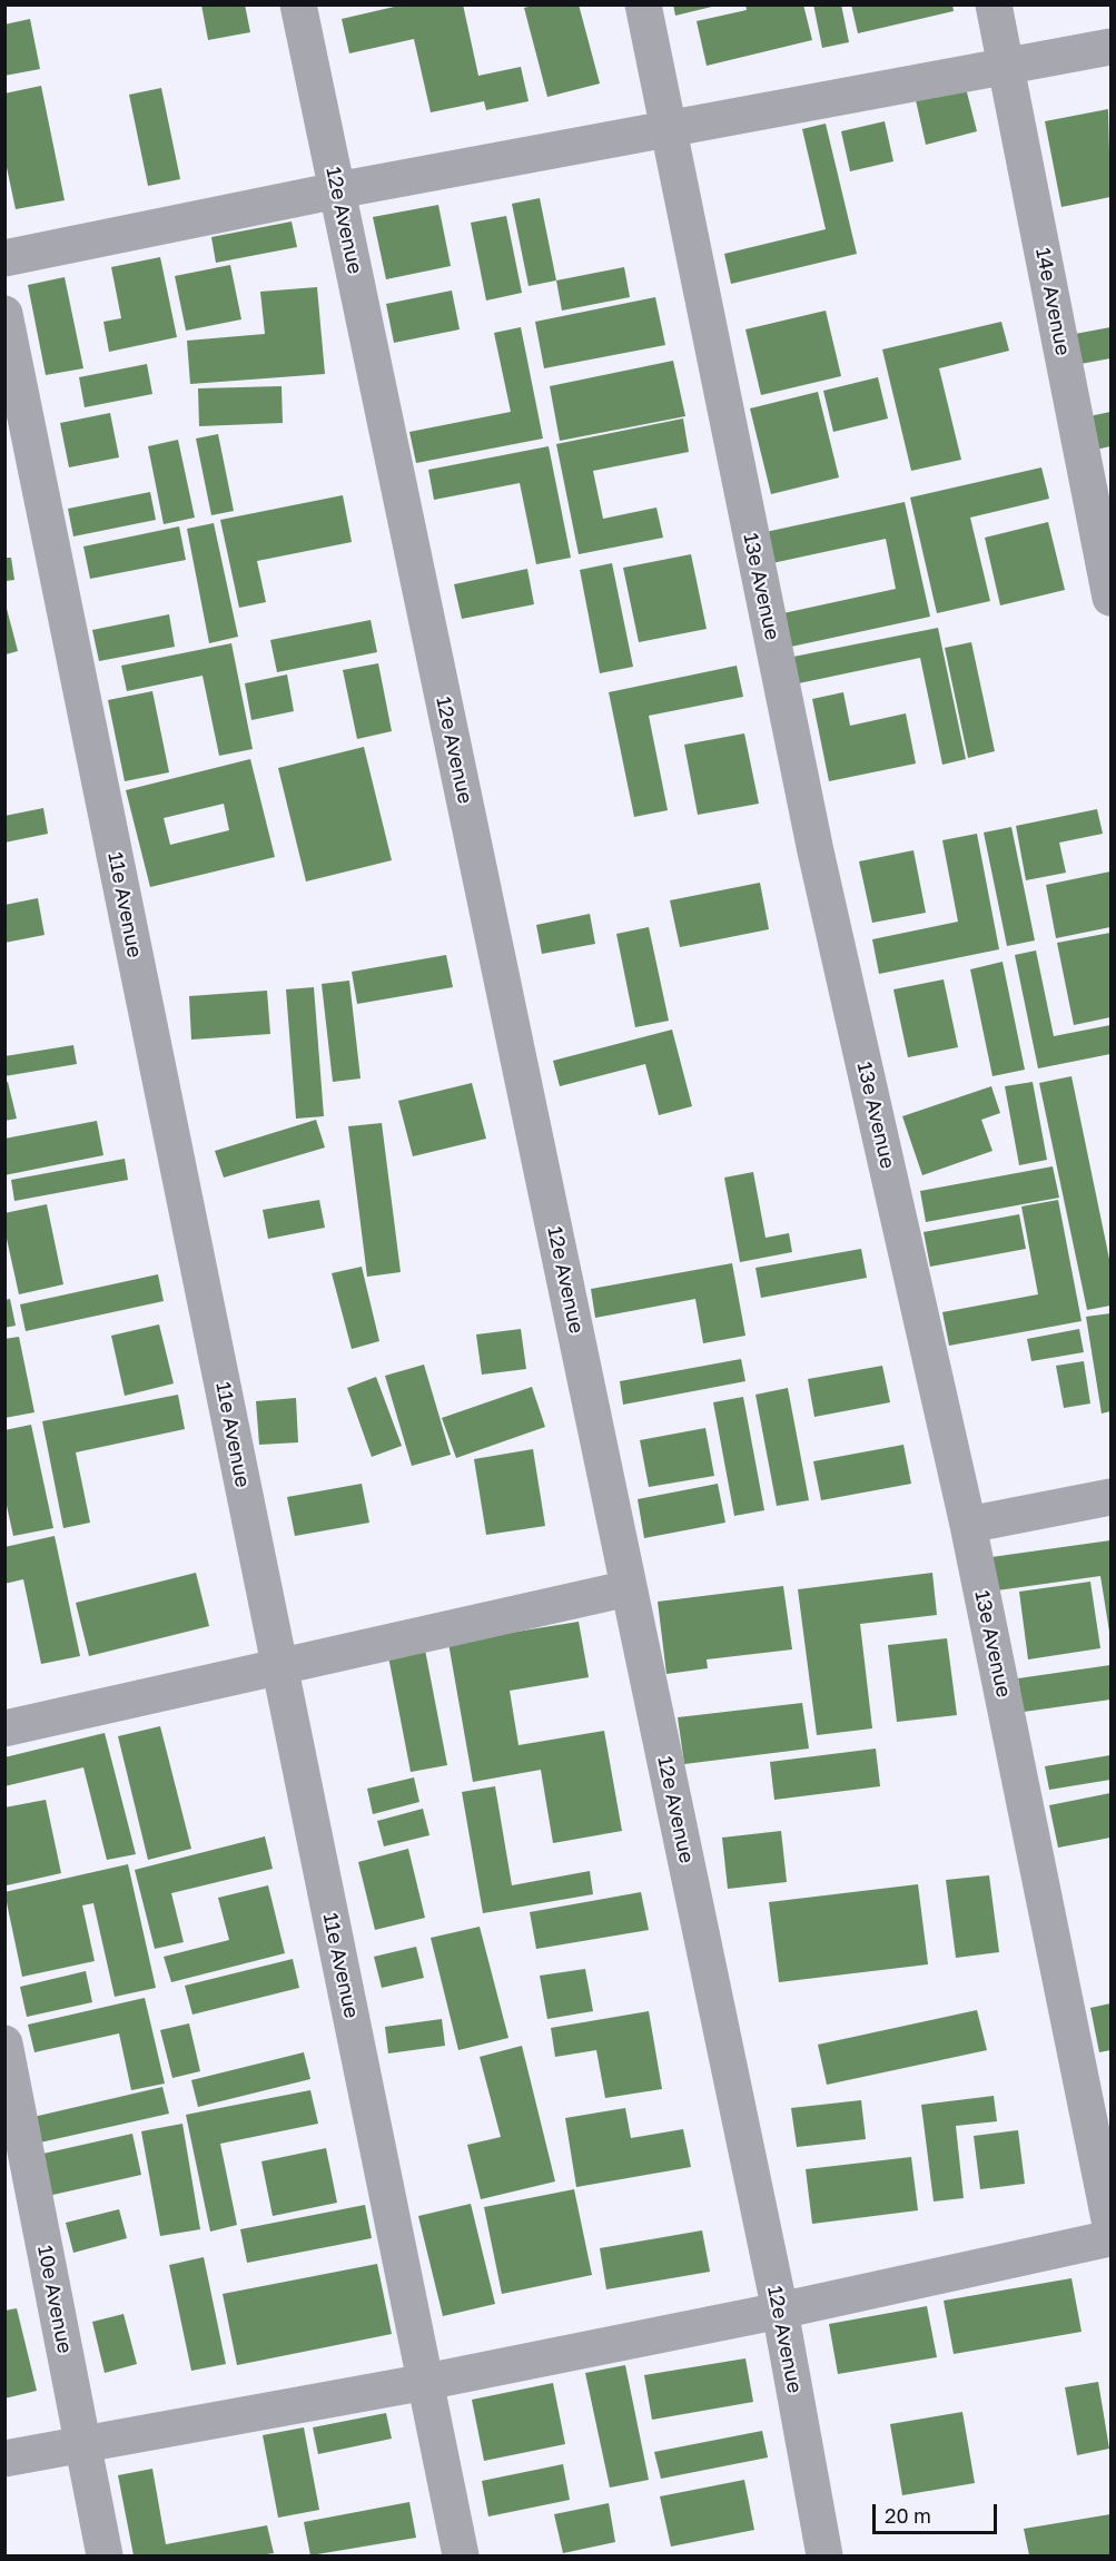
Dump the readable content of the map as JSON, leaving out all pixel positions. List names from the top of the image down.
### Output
{
  "streets": {
    "street": [
      "12e Avenue",
      "14e Avenue",
      "13e Avenue",
      "11e Avenue",
      "10e Avenue"
    ]
  },
  "scale_bar": "20 m"
}
